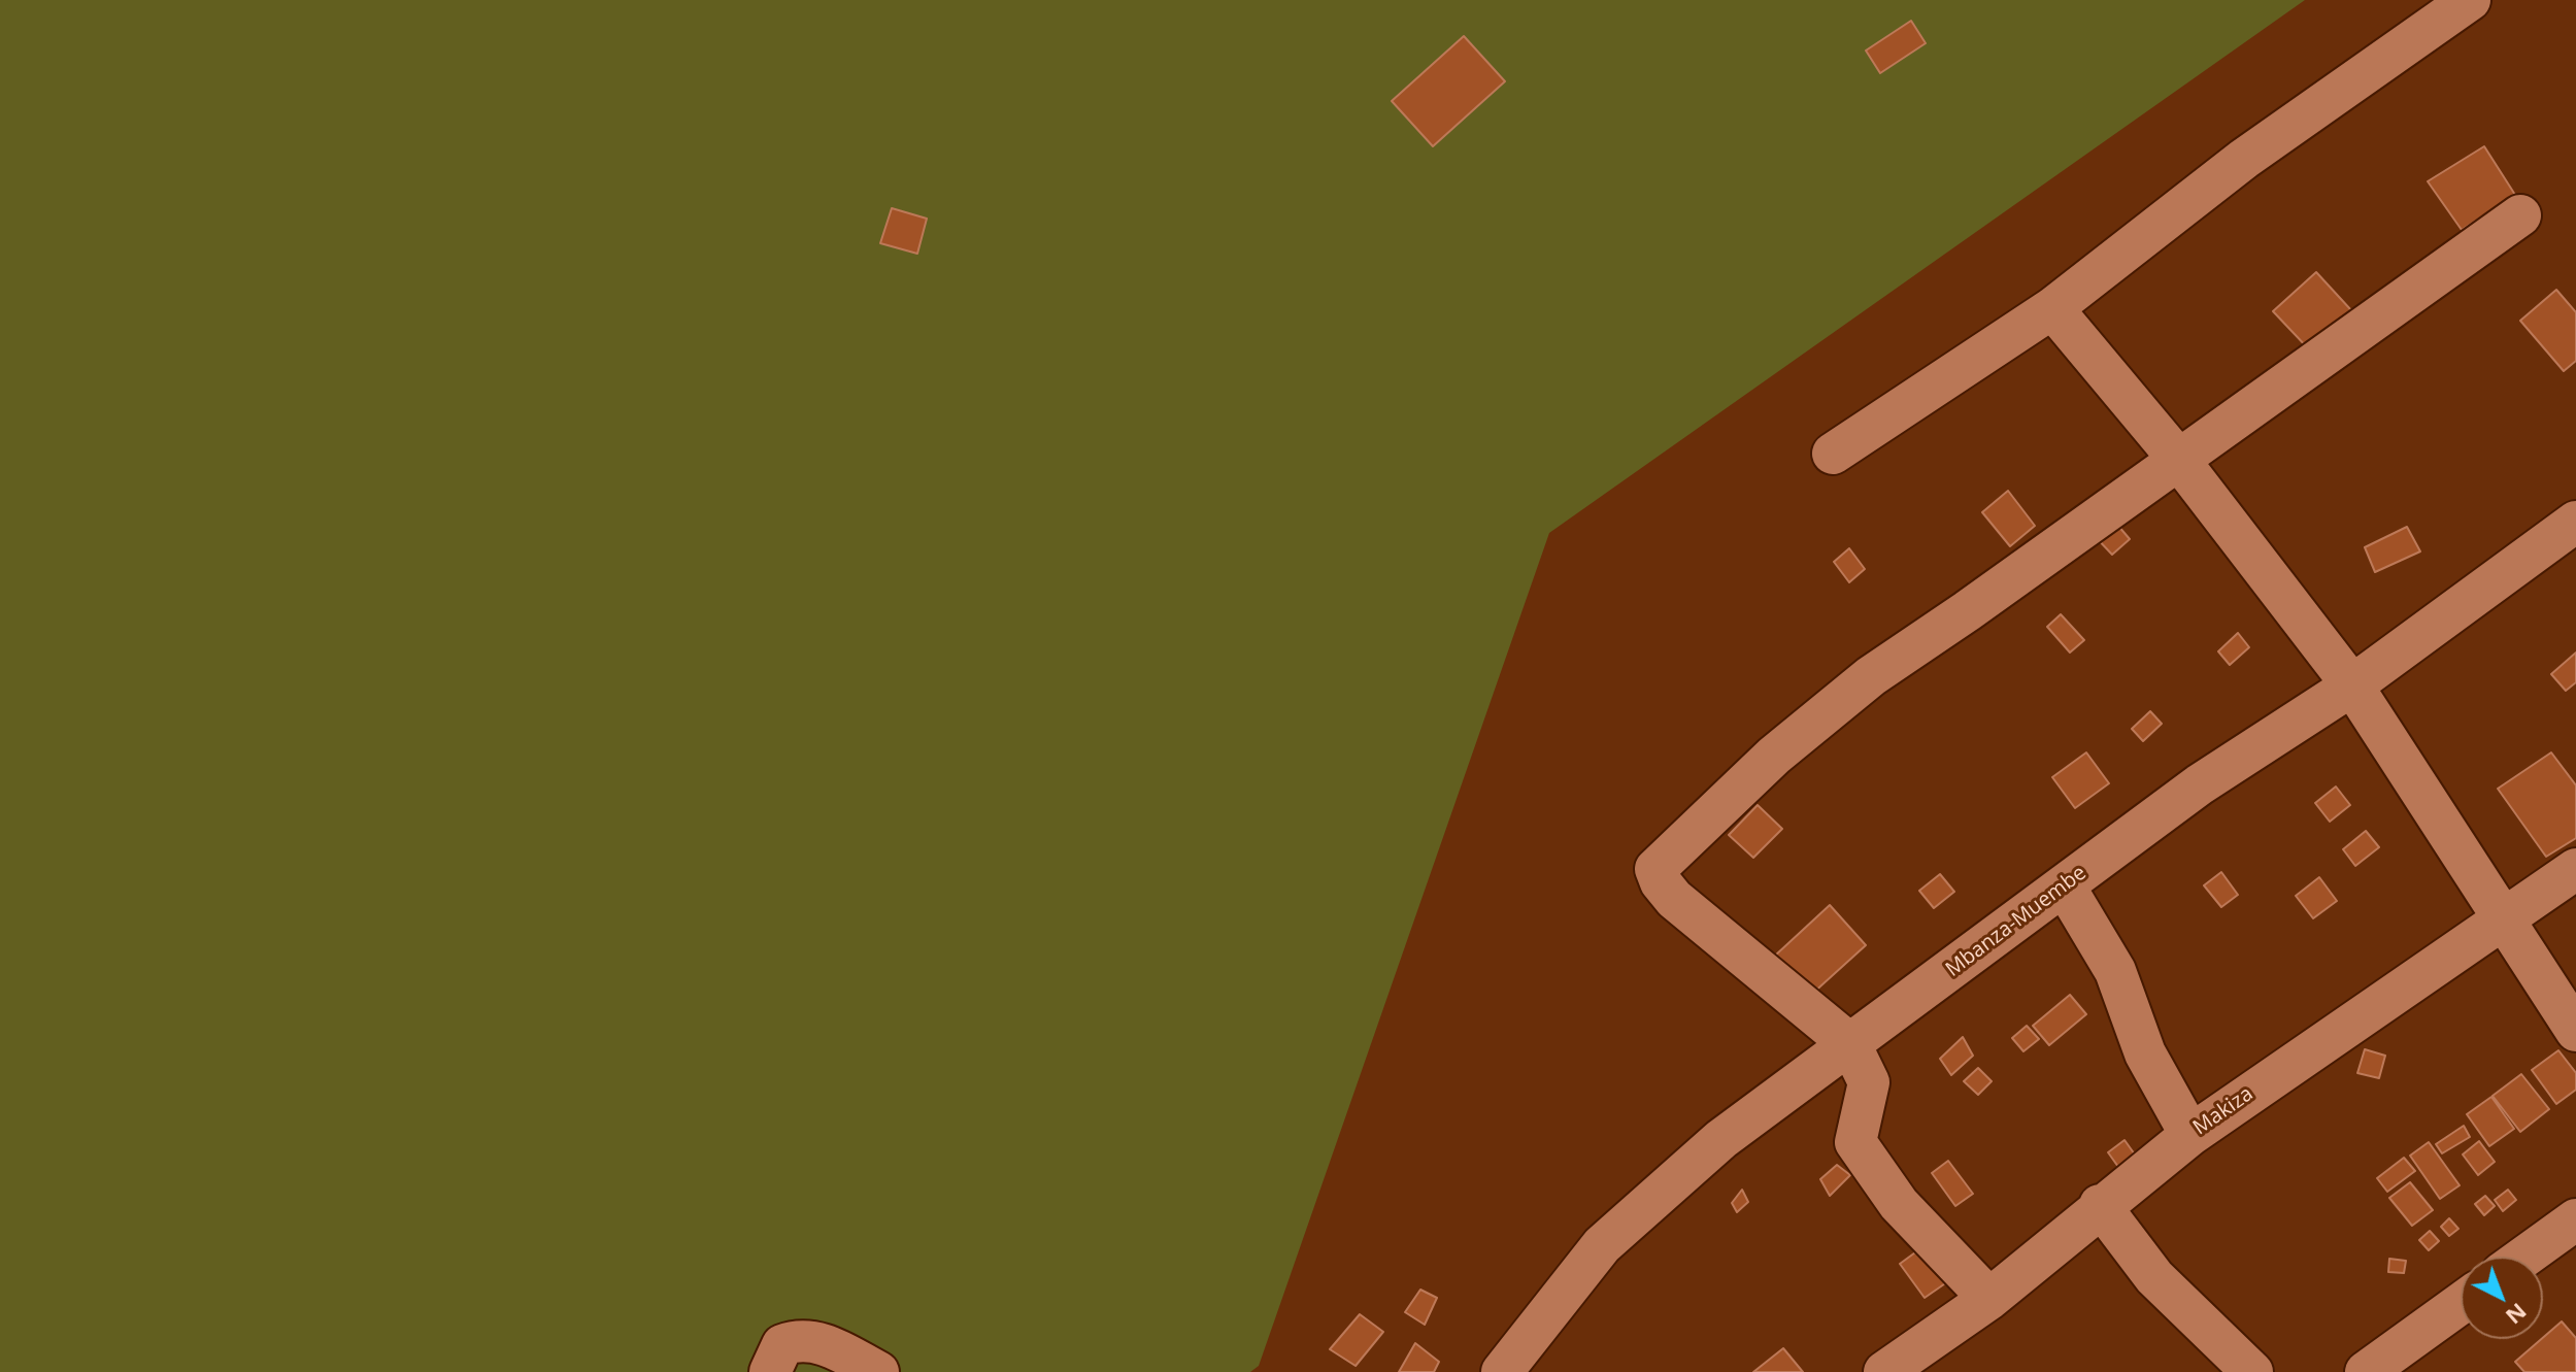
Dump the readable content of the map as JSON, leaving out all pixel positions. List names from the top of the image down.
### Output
{
  "streets": {
    "street": ["Mbanza-Muembe", "Makiza"]
  },
  "north": "bottom right"
}
